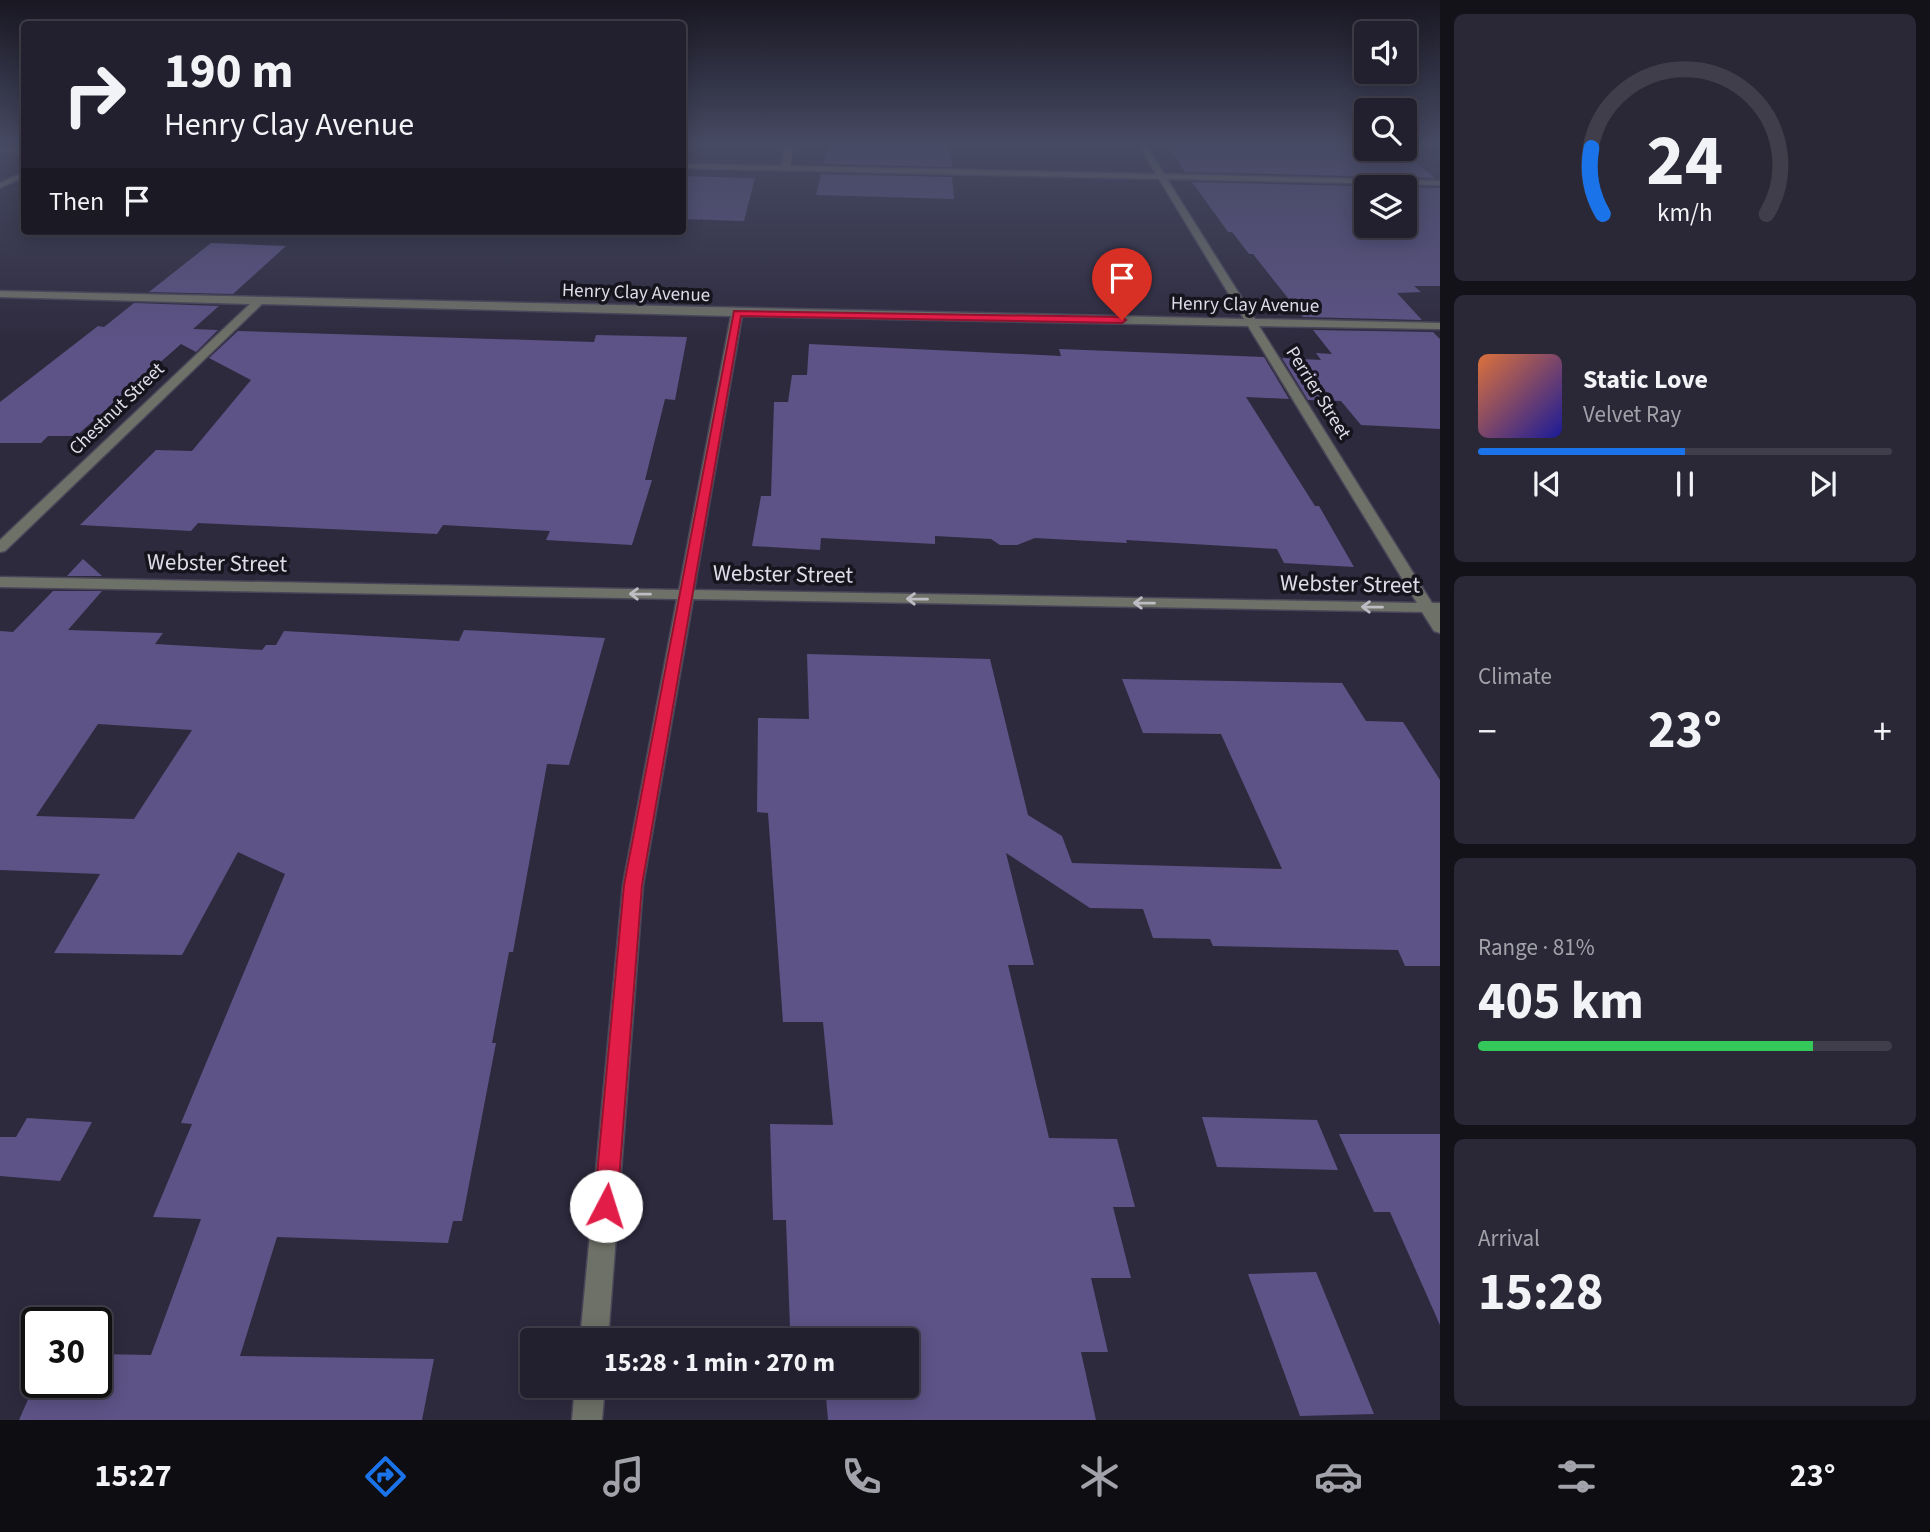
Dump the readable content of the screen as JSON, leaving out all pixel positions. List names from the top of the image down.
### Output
{
  "streets": {
    "street": [
      "Henry Clay Avenue",
      "Perrier Street",
      "Chestnut Street",
      "Webster Street"
    ]
  },
  "crossings": [
    ["Henry Clay Avenue", "Perrier Street"],
    ["Henry Clay Avenue", "Chestnut Street"],
    ["Perrier Street", "Webster Street"]
  ],
  "one_way": ["Webster Street"],
  "page": {
    "turn": ["190 m", "Henry Clay Avenue"],
    "then": "Then",
    "song": ["Static Love", "Velvet Ray"],
    "tile": [
      "Climate",
      ["Range · 81%", "405 km"],
      ["Arrival", "15:28"]
    ],
    "heat": ["−", "23°", "+"],
    "limit": "30",
    "trip": "15:28 · 1 min · 270 m",
    "tabs": ["15:27", "23°"],
    "gauge": ["24", "km/h"]
  }
}
